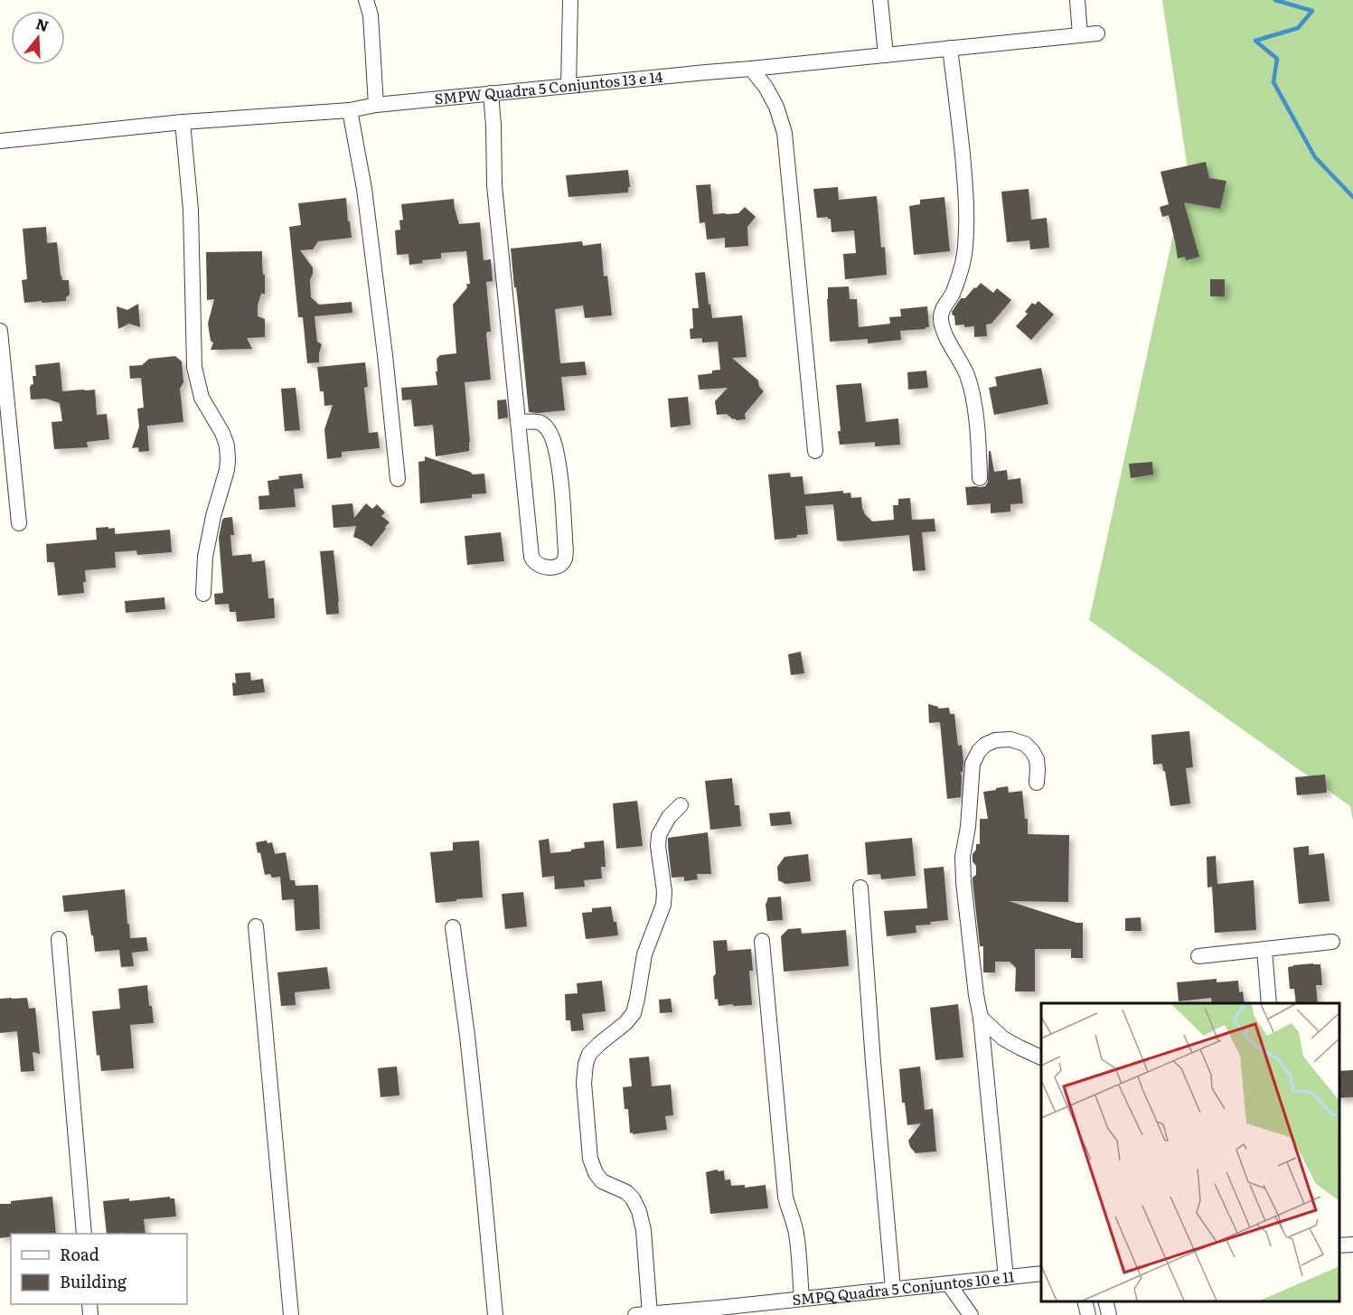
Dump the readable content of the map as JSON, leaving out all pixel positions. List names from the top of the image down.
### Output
{
  "streets": {
    "street": ["SMPW Quadra 5 Conjuntos 13 e 14", "SMPQ Quadra 5 Conjuntos 10 e 11"]
  },
  "legend": ["Road", "Building"],
  "north": "top"
}
